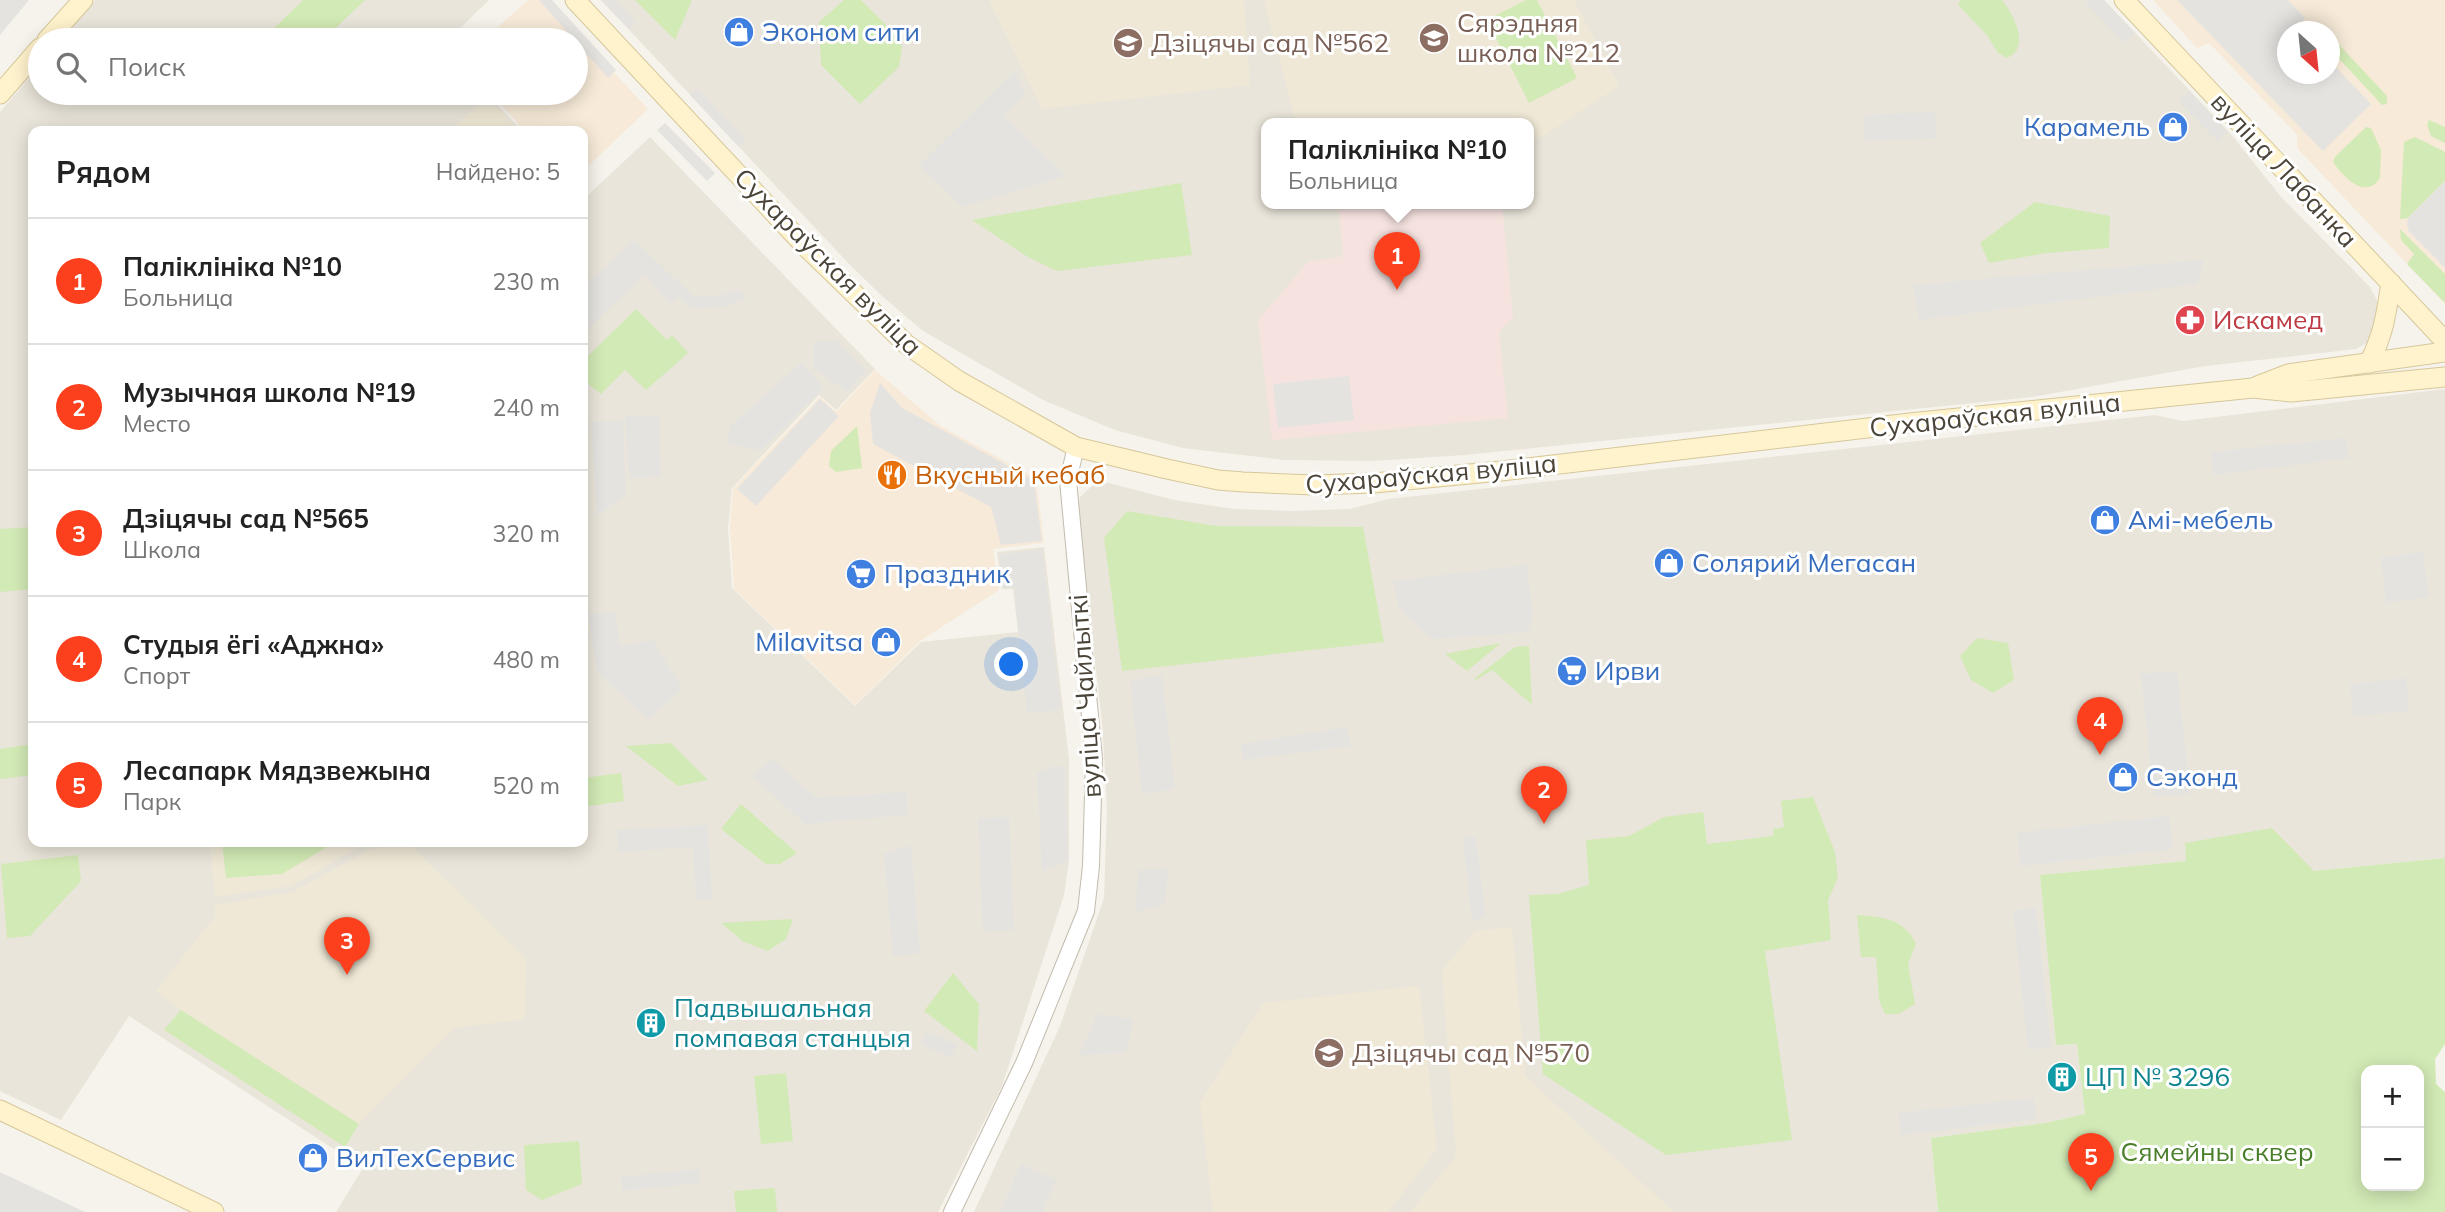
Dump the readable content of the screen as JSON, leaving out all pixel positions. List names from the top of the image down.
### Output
{
  "streets": {
    "main road": ["вуліца Лабанка", "Сухараўская вуліца"],
    "street": ["вуліца Чайлыткі"]
  },
  "crossings": [
    ["Сухараўская вуліца", "вуліца Чайлыткі"]
  ],
  "parks": ["Сямейны сквер"],
  "places": {
    "shop": [
      "Эконом сити",
      "Карамель",
      "Амі-мебель",
      "Солярий Мегасан",
      "Milavitsa",
      "Сэконд",
      "ВилТехСервис"
    ],
    "school or university": ["Сярэдняя школа №212", "Дзіцячы сад №562", "Дзіцячы сад №570"],
    "pharmacy": ["Искамед"],
    "restaurant": ["Вкусный кебаб"],
    "supermarket": ["Праздник", "Ирви"],
    "building": ["Падвышальная помпавая станцыя", "ЦП № 3296"]
  },
  "north": "bottom right",
  "page": {
    "search": "Поиск",
    "popup": ["Паліклініка №10", "Больница"],
    "heading": ["Рядом", "Найдено: 5"],
    "list": [
      {
        "mark": "1",
        "name": "Паліклініка №10",
        "note": "Больница",
        "value": "230 m"
      },
      {
        "mark": "2",
        "name": "Музычная школа №19",
        "note": "Место",
        "value": "240 m"
      },
      {
        "mark": "3",
        "name": "Дзіцячы сад №565",
        "note": "Школа",
        "value": "320 m"
      },
      {
        "mark": "4",
        "name": "Студыя ёгі «Аджна»",
        "note": "Спорт",
        "value": "480 m"
      },
      {
        "mark": "5",
        "name": "Лесапарк Мядзвежына",
        "note": "Парк",
        "value": "520 m"
      }
    ],
    "pins": [
      "1",
      "4",
      "2",
      "3",
      "5"
    ],
    "map_buttons": ["+", "−"]
  }
}
